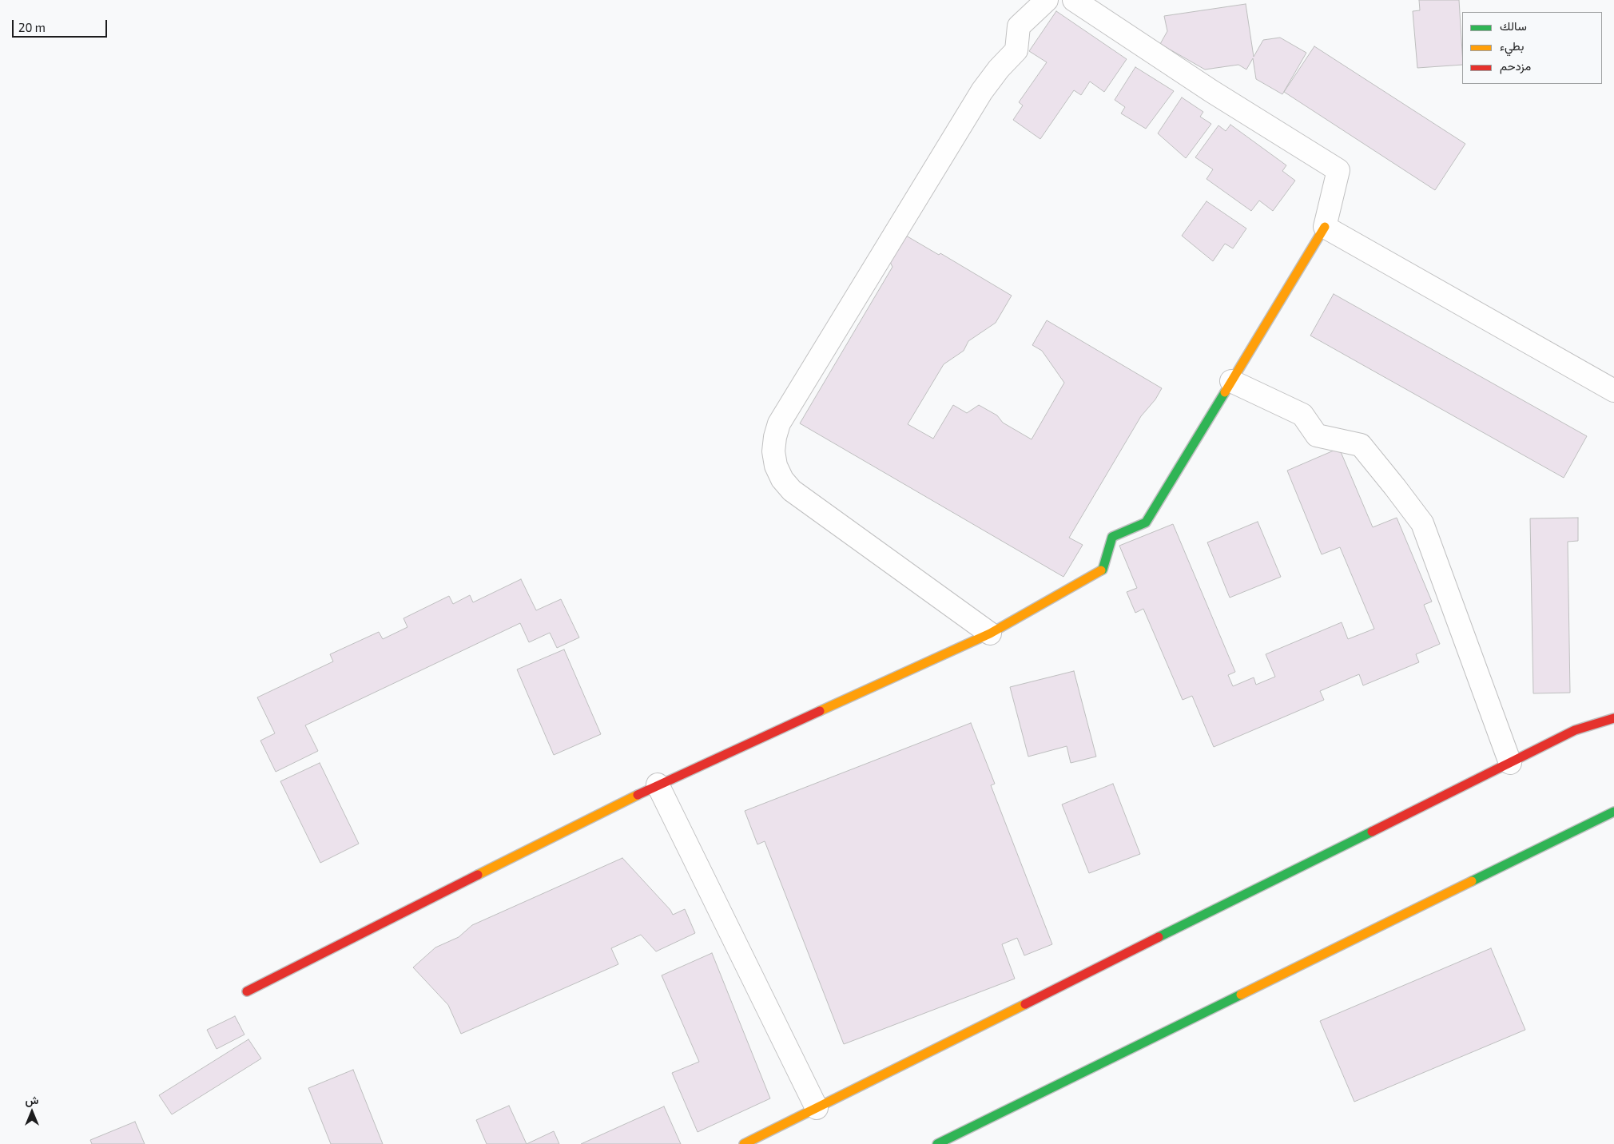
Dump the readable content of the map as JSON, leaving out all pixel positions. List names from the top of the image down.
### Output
{
  "legend": ["سالك", "بطيء", "مزدحم"],
  "scale_bar": "20 m",
  "north": "top"
}
